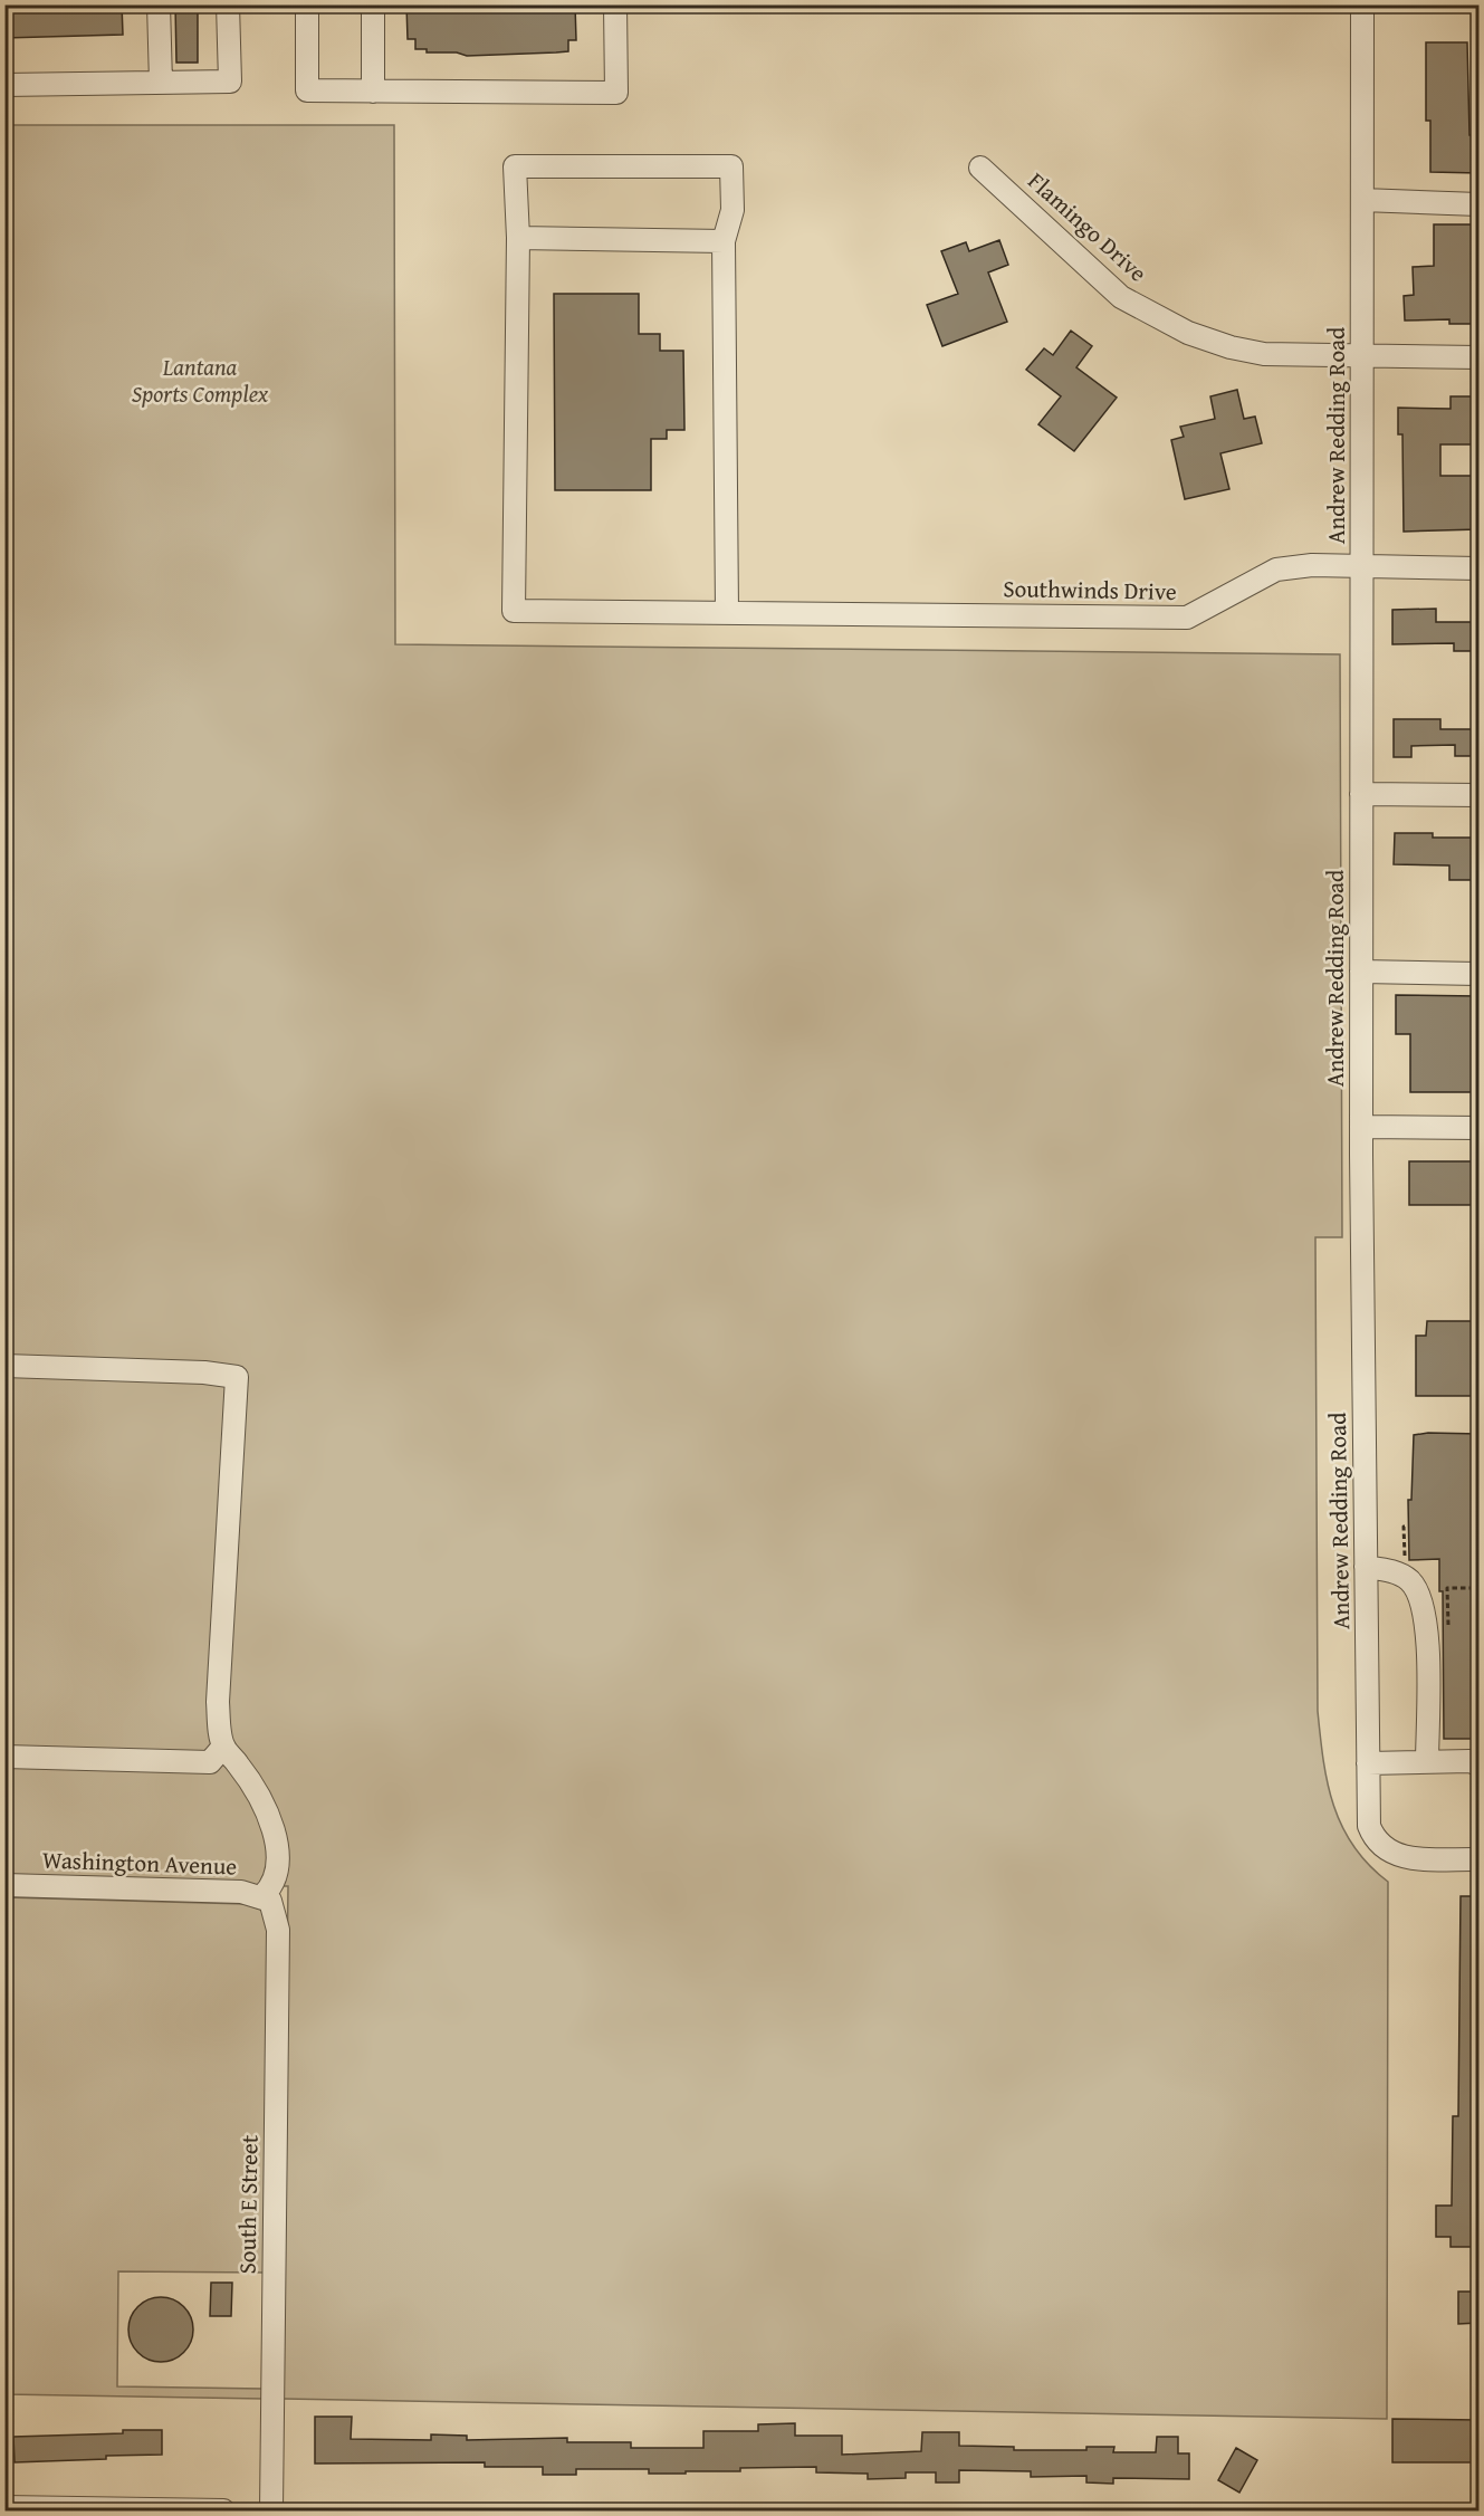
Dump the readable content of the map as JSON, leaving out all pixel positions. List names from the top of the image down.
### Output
{
  "streets": {
    "street": [
      "Flamingo Drive",
      "Andrew Redding Road",
      "Southwinds Drive",
      "Washington Avenue",
      "South E Street"
    ]
  },
  "crossings": [
    ["Flamingo Drive", "Andrew Redding Road"],
    ["Andrew Redding Road", "Southwinds Drive"],
    ["Washington Avenue", "South E Street"]
  ],
  "parks": ["Lantana Sports Complex"]
}
